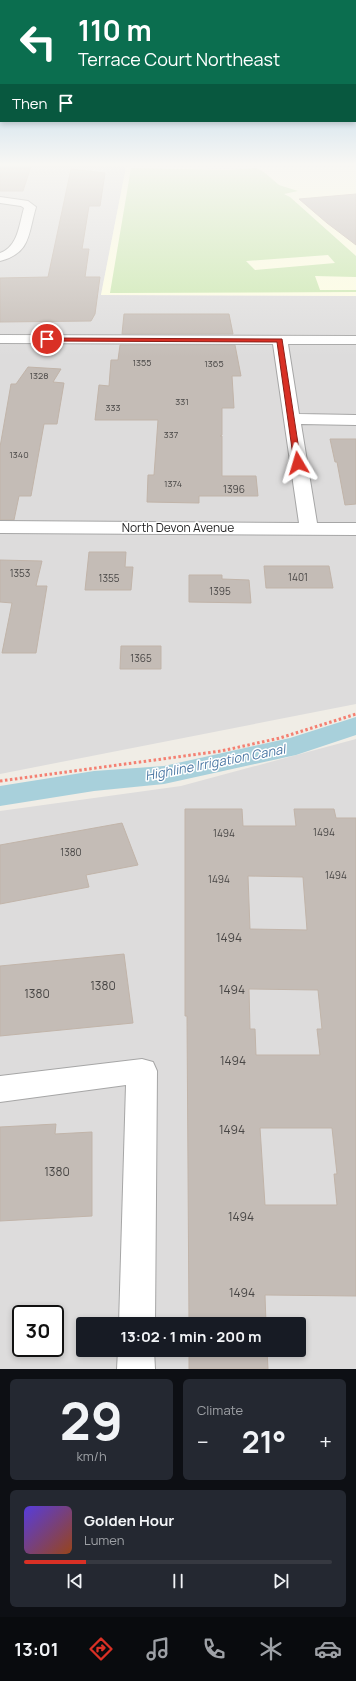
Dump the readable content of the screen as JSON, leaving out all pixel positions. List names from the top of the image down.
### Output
{
  "streets": {
    "street": ["North Devon Avenue"]
  },
  "water": ["Highline Irrigation Canal"],
  "house_numbers": [
    "1355",
    "1365",
    "1328",
    "331",
    "333",
    "337",
    "1340",
    "1374",
    "1396",
    "1353",
    "1401",
    "1355",
    "1395",
    "1365",
    "1494",
    "1494",
    "1380",
    "1494",
    "1494",
    "1494",
    "1380",
    "1494",
    "1380",
    "1494",
    "1494",
    "1380",
    "1494",
    "1494"
  ],
  "page": {
    "turn": ["110 m", "Terrace Court Northeast"],
    "then": "Then",
    "limit": "30",
    "trip": "13:02 · 1 min · 200 m",
    "tile": [
      ["29", "km/h"],
      "Climate"
    ],
    "heat": ["−", "21°", "+"],
    "song": ["Golden Hour", "Lumen"],
    "tabs": "13:01"
  }
}
